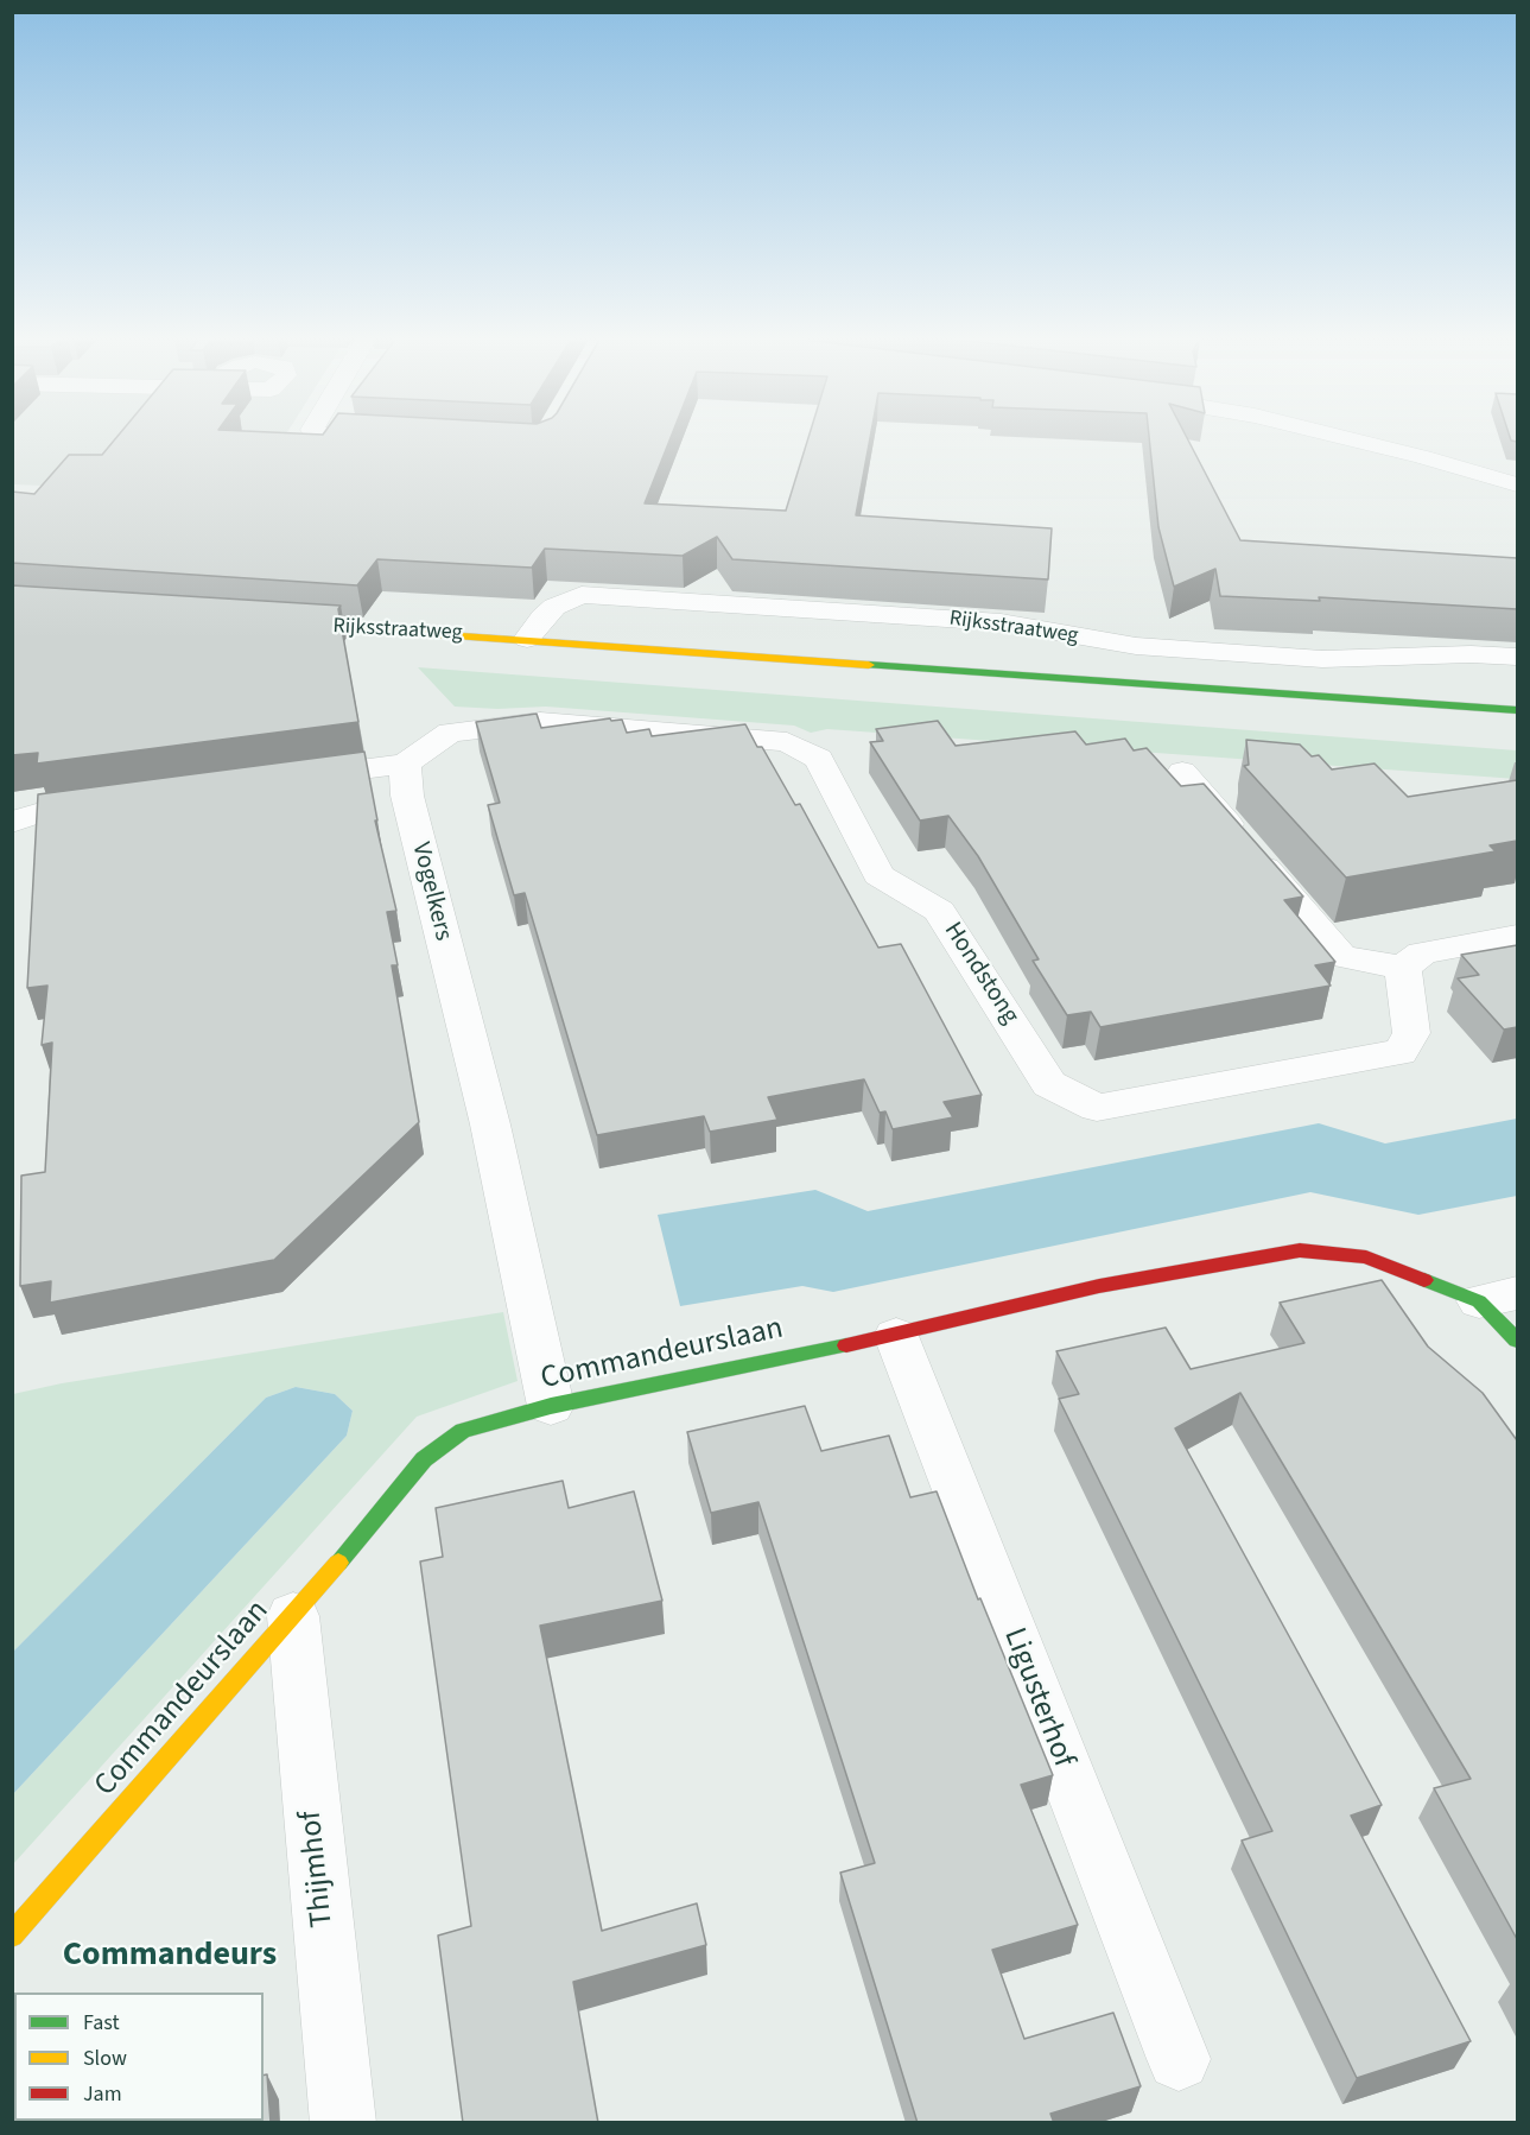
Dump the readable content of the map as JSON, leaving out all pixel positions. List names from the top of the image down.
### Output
{
  "streets": {
    "main road": ["Rijksstraatweg", "Commandeurslaan"],
    "street": [
      "Vogelkers",
      "Hondstong",
      "Ligusterhof",
      "Thijmhof"
    ]
  },
  "crossings": [
    ["Vogelkers", "Hondstong"],
    ["Vogelkers", "Commandeurslaan"],
    ["Commandeurslaan", "Ligusterhof"],
    ["Commandeurslaan", "Thijmhof"]
  ],
  "districts": ["Commandeurs"],
  "legend": ["Fast", "Slow", "Jam"]
}
